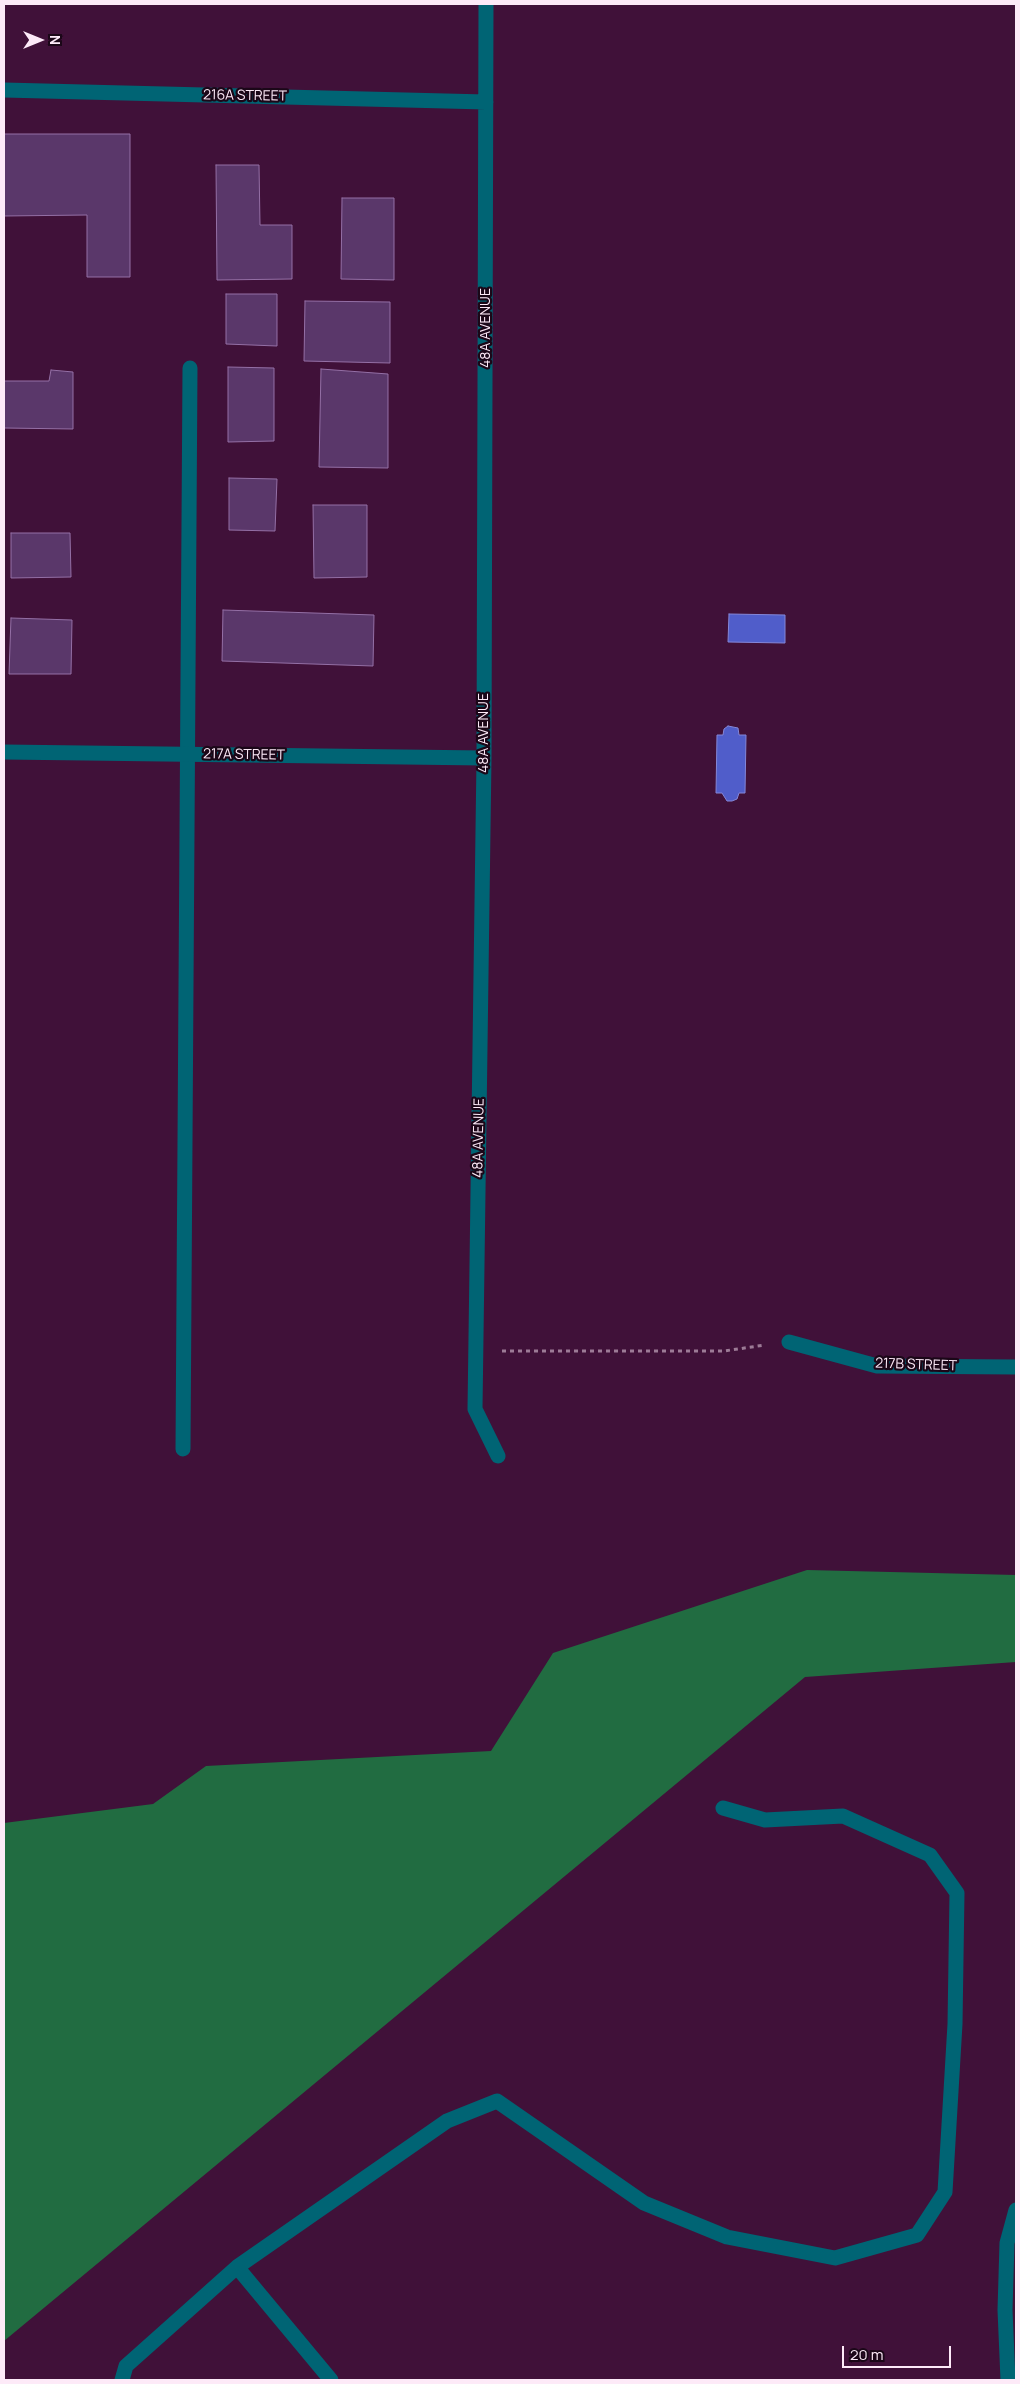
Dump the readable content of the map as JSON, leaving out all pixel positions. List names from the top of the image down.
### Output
{
  "streets": {
    "street": [
      "216A STREET",
      "48A AVENUE",
      "217A STREET",
      "217B STREET"
    ]
  },
  "crossings": [
    ["216A STREET", "48A AVENUE"],
    ["48A AVENUE", "217A STREET"]
  ],
  "scale_bar": "20 m",
  "north": "right"
}
